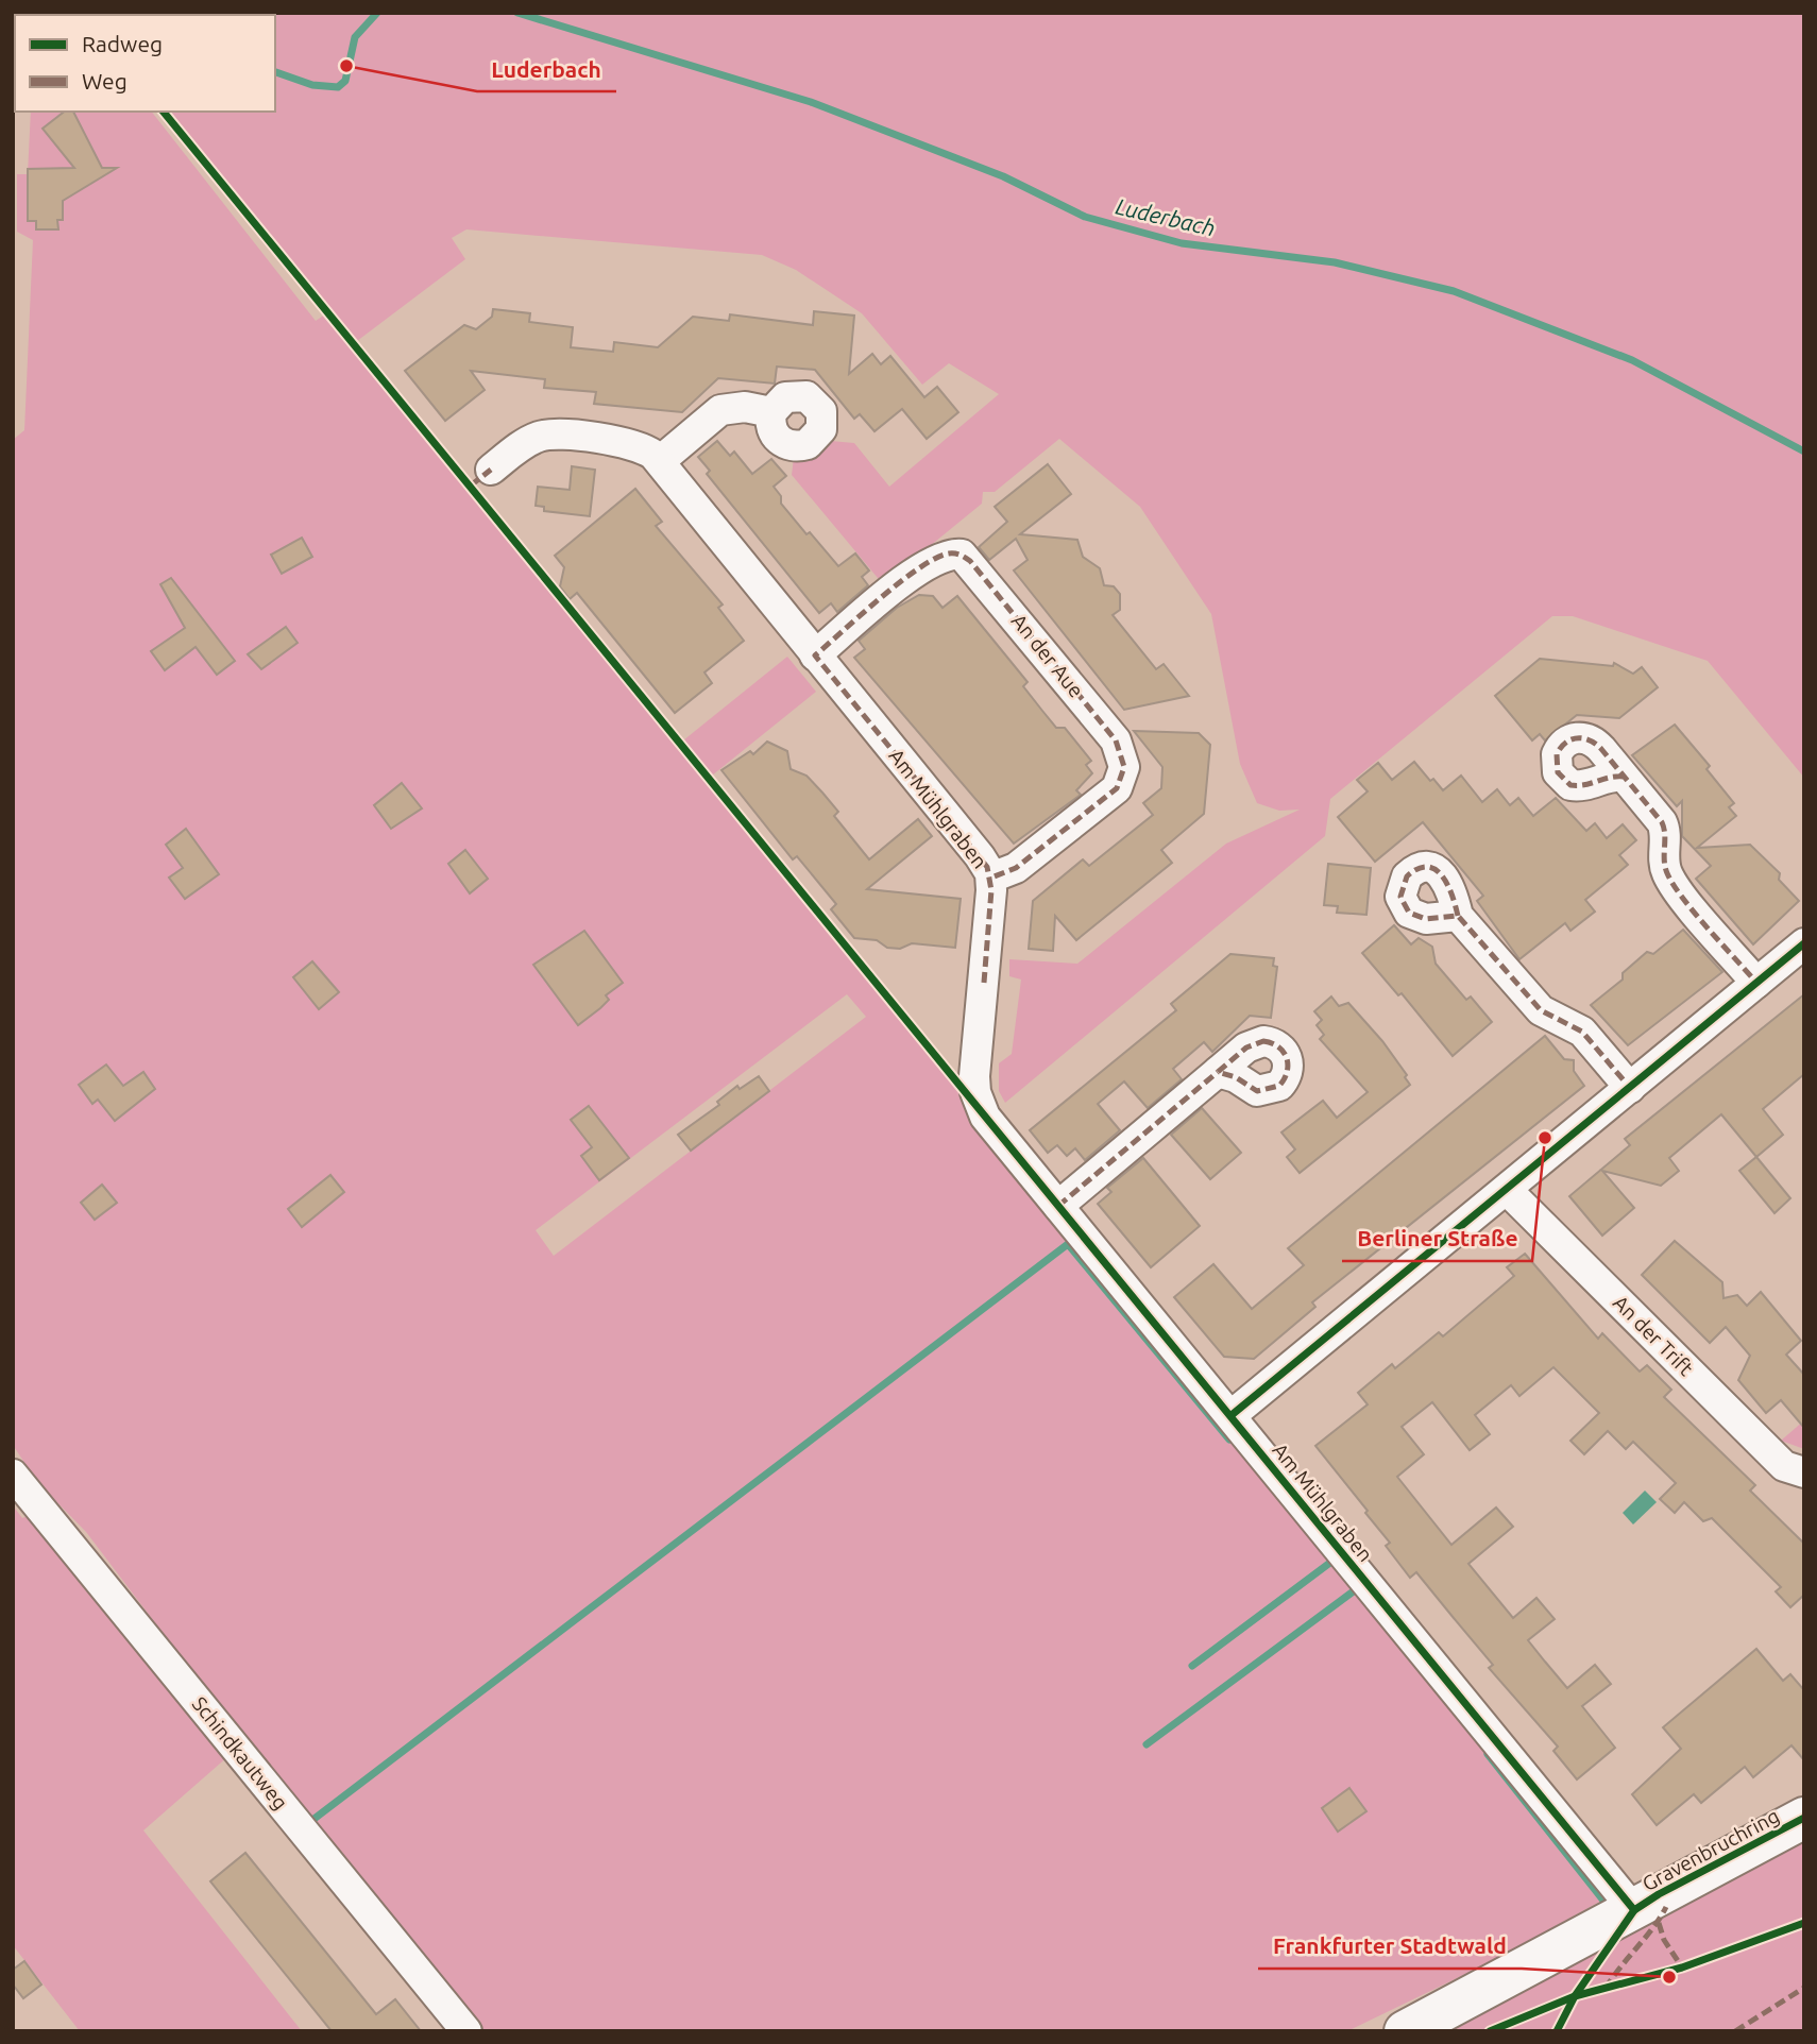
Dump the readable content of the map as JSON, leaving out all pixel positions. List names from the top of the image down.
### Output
{
  "streets": {
    "street": [
      "An der Aue",
      "Am Mühlgraben",
      "An der Trift",
      "Schindkautweg",
      "Gravenbruchring"
    ]
  },
  "crossings": [
    ["An der Aue", "Am Mühlgraben"],
    ["Am Mühlgraben", "Gravenbruchring"]
  ],
  "water": ["Luderbach"],
  "places": ["Luderbach", "Berliner Straße", "Frankfurter Stadtwald"],
  "legend": ["Radweg", "Weg"]
}
